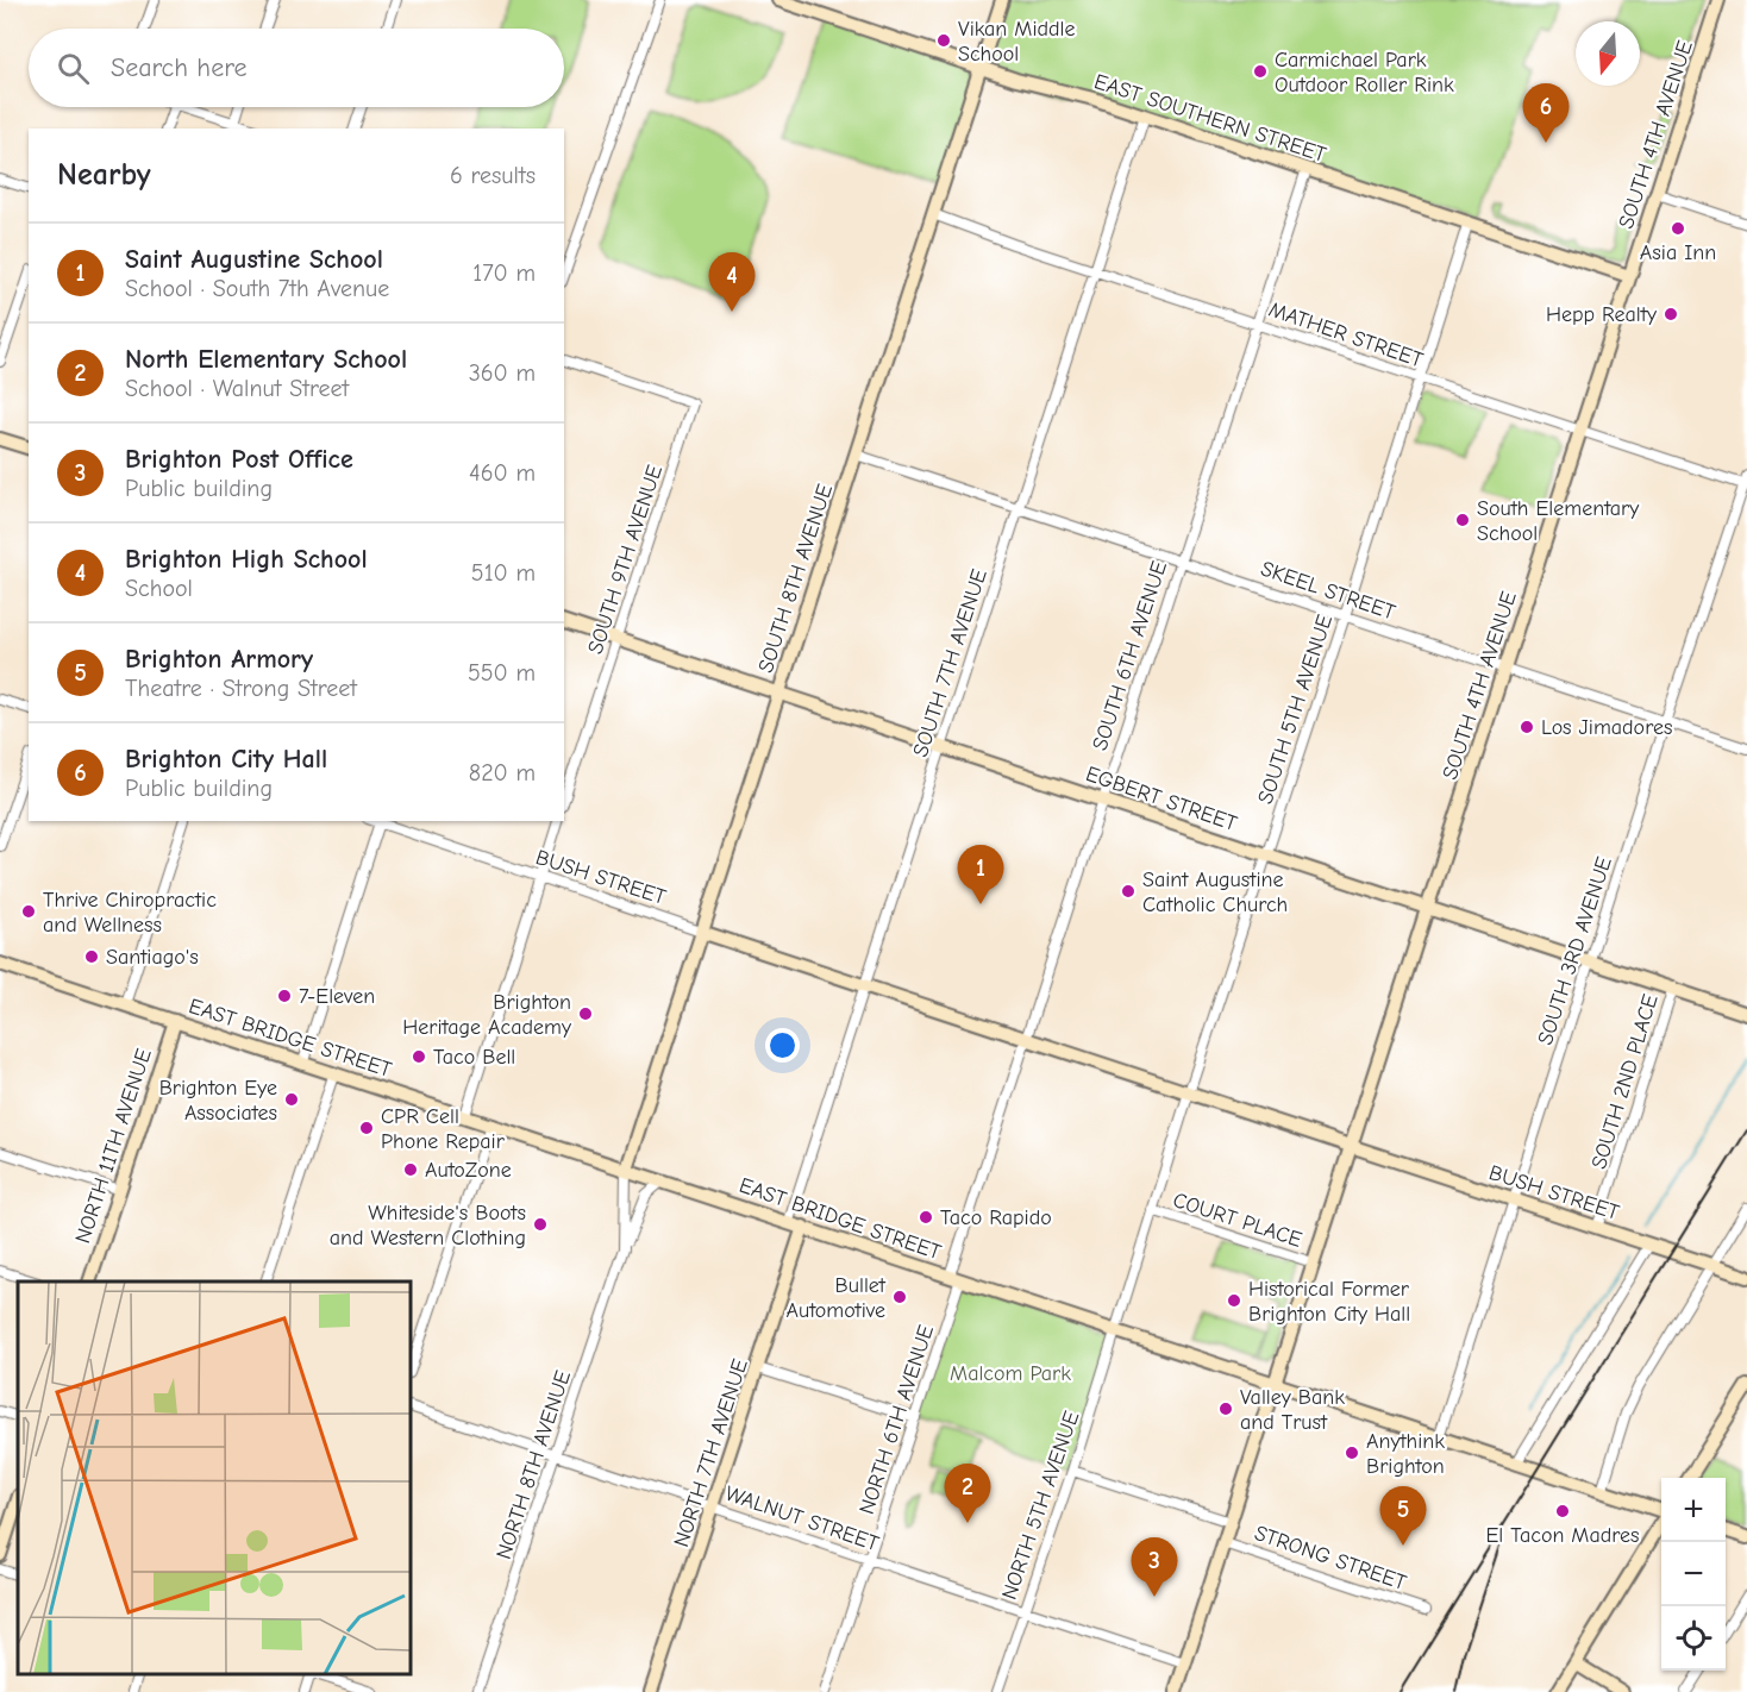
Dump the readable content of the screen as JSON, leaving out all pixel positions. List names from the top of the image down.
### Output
{
  "streets": {
    "street": [
      "EAST SOUTHERN STREET",
      "SOUTH 4TH AVENUE",
      "MATHER STREET",
      "SOUTH 9TH AVENUE",
      "SOUTH 8TH AVENUE",
      "SKEEL STREET",
      "SOUTH 6TH AVENUE",
      "SOUTH 7TH AVENUE",
      "SOUTH 5TH AVENUE",
      "EGBERT STREET",
      "BUSH STREET",
      "SOUTH 3RD AVENUE",
      "EAST BRIDGE STREET",
      "SOUTH 2ND PLACE",
      "NORTH 11TH AVENUE",
      "COURT PLACE",
      "NORTH 6TH AVENUE",
      "NORTH 7TH AVENUE",
      "NORTH 8TH AVENUE",
      "NORTH 5TH AVENUE",
      "WALNUT STREET",
      "STRONG STREET"
    ]
  },
  "crossings": [
    ["EAST SOUTHERN STREET", "SOUTH 4TH AVENUE"],
    ["EAST SOUTHERN STREET", "SOUTH 8TH AVENUE"],
    ["EAST SOUTHERN STREET", "SOUTH 6TH AVENUE"],
    ["EAST SOUTHERN STREET", "SOUTH 7TH AVENUE"],
    ["EAST SOUTHERN STREET", "SOUTH 5TH AVENUE"],
    ["SOUTH 4TH AVENUE", "MATHER STREET"],
    ["SOUTH 4TH AVENUE", "SKEEL STREET"],
    ["SOUTH 4TH AVENUE", "EGBERT STREET"],
    ["SOUTH 4TH AVENUE", "BUSH STREET"],
    ["SOUTH 4TH AVENUE", "EAST BRIDGE STREET"],
    ["SOUTH 4TH AVENUE", "COURT PLACE"],
    ["SOUTH 4TH AVENUE", "WALNUT STREET"],
    ["SOUTH 4TH AVENUE", "STRONG STREET"],
    ["MATHER STREET", "SOUTH 8TH AVENUE"],
    ["MATHER STREET", "SOUTH 6TH AVENUE"],
    ["MATHER STREET", "SOUTH 7TH AVENUE"],
    ["MATHER STREET", "SOUTH 5TH AVENUE"],
    ["MATHER STREET", "SOUTH 3RD AVENUE"],
    ["SOUTH 9TH AVENUE", "EGBERT STREET"],
    ["SOUTH 8TH AVENUE", "SKEEL STREET"],
    ["SOUTH 8TH AVENUE", "EGBERT STREET"],
    ["SOUTH 8TH AVENUE", "BUSH STREET"],
    ["SOUTH 8TH AVENUE", "EAST BRIDGE STREET"],
    ["SOUTH 8TH AVENUE", "NORTH 8TH AVENUE"],
    ["SKEEL STREET", "SOUTH 6TH AVENUE"],
    ["SKEEL STREET", "SOUTH 7TH AVENUE"],
    ["SKEEL STREET", "SOUTH 5TH AVENUE"],
    ["SKEEL STREET", "SOUTH 3RD AVENUE"],
    ["SOUTH 6TH AVENUE", "EGBERT STREET"],
    ["SOUTH 6TH AVENUE", "BUSH STREET"],
    ["SOUTH 6TH AVENUE", "EAST BRIDGE STREET"],
    ["SOUTH 6TH AVENUE", "NORTH 6TH AVENUE"],
    ["SOUTH 7TH AVENUE", "EGBERT STREET"],
    ["SOUTH 7TH AVENUE", "BUSH STREET"],
    ["SOUTH 7TH AVENUE", "EAST BRIDGE STREET"],
    ["SOUTH 5TH AVENUE", "EGBERT STREET"],
    ["SOUTH 5TH AVENUE", "BUSH STREET"],
    ["SOUTH 5TH AVENUE", "EAST BRIDGE STREET"],
    ["SOUTH 5TH AVENUE", "COURT PLACE"],
    ["SOUTH 5TH AVENUE", "NORTH 5TH AVENUE"],
    ["EGBERT STREET", "SOUTH 3RD AVENUE"],
    ["EGBERT STREET", "SOUTH 2ND PLACE"],
    ["BUSH STREET", "SOUTH 3RD AVENUE"],
    ["BUSH STREET", "SOUTH 2ND PLACE"],
    ["SOUTH 3RD AVENUE", "EAST BRIDGE STREET"],
    ["EAST BRIDGE STREET", "NORTH 11TH AVENUE"],
    ["EAST BRIDGE STREET", "NORTH 6TH AVENUE"],
    ["EAST BRIDGE STREET", "NORTH 7TH AVENUE"],
    ["EAST BRIDGE STREET", "NORTH 8TH AVENUE"],
    ["EAST BRIDGE STREET", "NORTH 5TH AVENUE"],
    ["NORTH 6TH AVENUE", "WALNUT STREET"],
    ["NORTH 7TH AVENUE", "WALNUT STREET"],
    ["NORTH 8TH AVENUE", "WALNUT STREET"],
    ["NORTH 5TH AVENUE", "WALNUT STREET"],
    ["NORTH 5TH AVENUE", "STRONG STREET"]
  ],
  "parks": ["Malcom Park"],
  "places": [
    "Vikan Middle School",
    "Carmichael Park Outdoor Roller Rink",
    "Asia Inn",
    "Hepp Realty",
    "South Elementary School",
    "Los Jimadores",
    "Saint Augustine Catholic Church",
    "Thrive Chiropractic and Wellness",
    "Santiago's",
    "7-Eleven",
    "Brighton Heritage Academy",
    "Taco Bell",
    "Brighton Eye Associates",
    "CPR Cell Phone Repair",
    "AutoZone",
    "Taco Rapido",
    "Whiteside's Boots and Western Clothing",
    "Bullet Automotive",
    "Historical Former Brighton City Hall",
    "Valley Bank and Trust",
    "Anythink Brighton",
    "El Tacon Madres"
  ],
  "north": "bottom",
  "page": {
    "search": "Search here",
    "pins": [
      "6",
      "4",
      "1",
      "2",
      "5",
      "3"
    ],
    "heading": ["Nearby", "6 results"],
    "list": [
      {
        "mark": "1",
        "name": "Saint Augustine School",
        "note": "School · South 7th Avenue",
        "value": "170 m"
      },
      {
        "mark": "2",
        "name": "North Elementary School",
        "note": "School · Walnut Street",
        "value": "360 m"
      },
      {
        "mark": "3",
        "name": "Brighton Post Office",
        "note": "Public building",
        "value": "460 m"
      },
      {
        "mark": "4",
        "name": "Brighton High School",
        "note": "School",
        "value": "510 m"
      },
      {
        "mark": "5",
        "name": "Brighton Armory",
        "note": "Theatre · Strong Street",
        "value": "550 m"
      },
      {
        "mark": "6",
        "name": "Brighton City Hall",
        "note": "Public building",
        "value": "820 m"
      }
    ],
    "map_buttons": ["+", "−"]
  }
}
